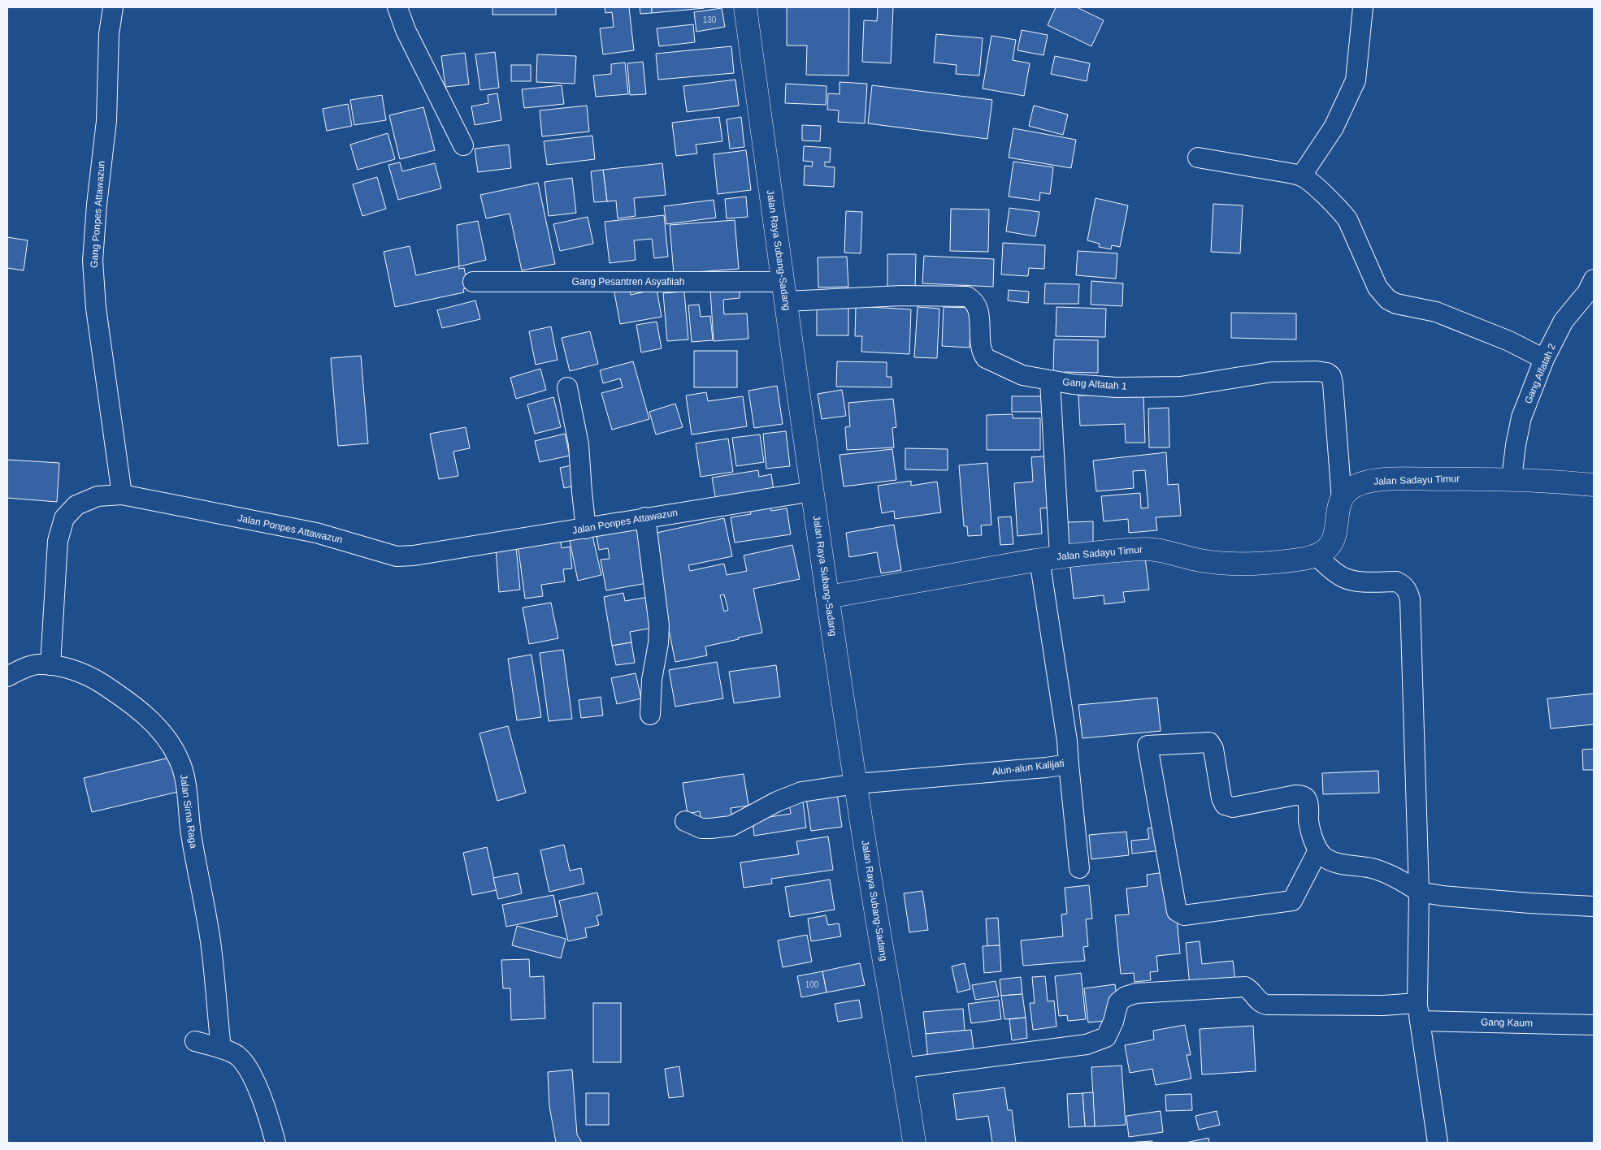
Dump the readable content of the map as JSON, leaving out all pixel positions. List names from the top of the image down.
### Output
{
  "streets": {
    "main road": ["Jalan Raya Subang-Sadang", "Jalan Sadayu Timur"],
    "street": [
      "Gang Ponpes Attawazun",
      "Gang Pesantren Asyafiiah",
      "Gang Alfatah 2",
      "Gang Alfatah 1",
      "Jalan Ponpes Attawazun",
      "Alun-alun Kalijati",
      "Jalan Sirna Raga",
      "Gang Kaum"
    ]
  },
  "crossings": [
    ["Gang Ponpes Attawazun", "Jalan Ponpes Attawazun"],
    ["Jalan Raya Subang-Sadang", "Gang Pesantren Asyafiiah"],
    ["Jalan Raya Subang-Sadang", "Gang Alfatah 1"],
    ["Jalan Raya Subang-Sadang", "Jalan Sadayu Timur"],
    ["Jalan Raya Subang-Sadang", "Jalan Ponpes Attawazun"],
    ["Jalan Raya Subang-Sadang", "Alun-alun Kalijati"],
    ["Jalan Raya Subang-Sadang", "Gang Kaum"],
    ["Gang Pesantren Asyafiiah", "Gang Alfatah 1"],
    ["Gang Alfatah 2", "Jalan Sadayu Timur"],
    ["Gang Alfatah 1", "Jalan Sadayu Timur"],
    ["Gang Alfatah 1", "Alun-alun Kalijati"],
    ["Jalan Sadayu Timur", "Alun-alun Kalijati"],
    ["Jalan Ponpes Attawazun", "Jalan Sirna Raga"]
  ],
  "house_numbers": ["130", "100"]
}
